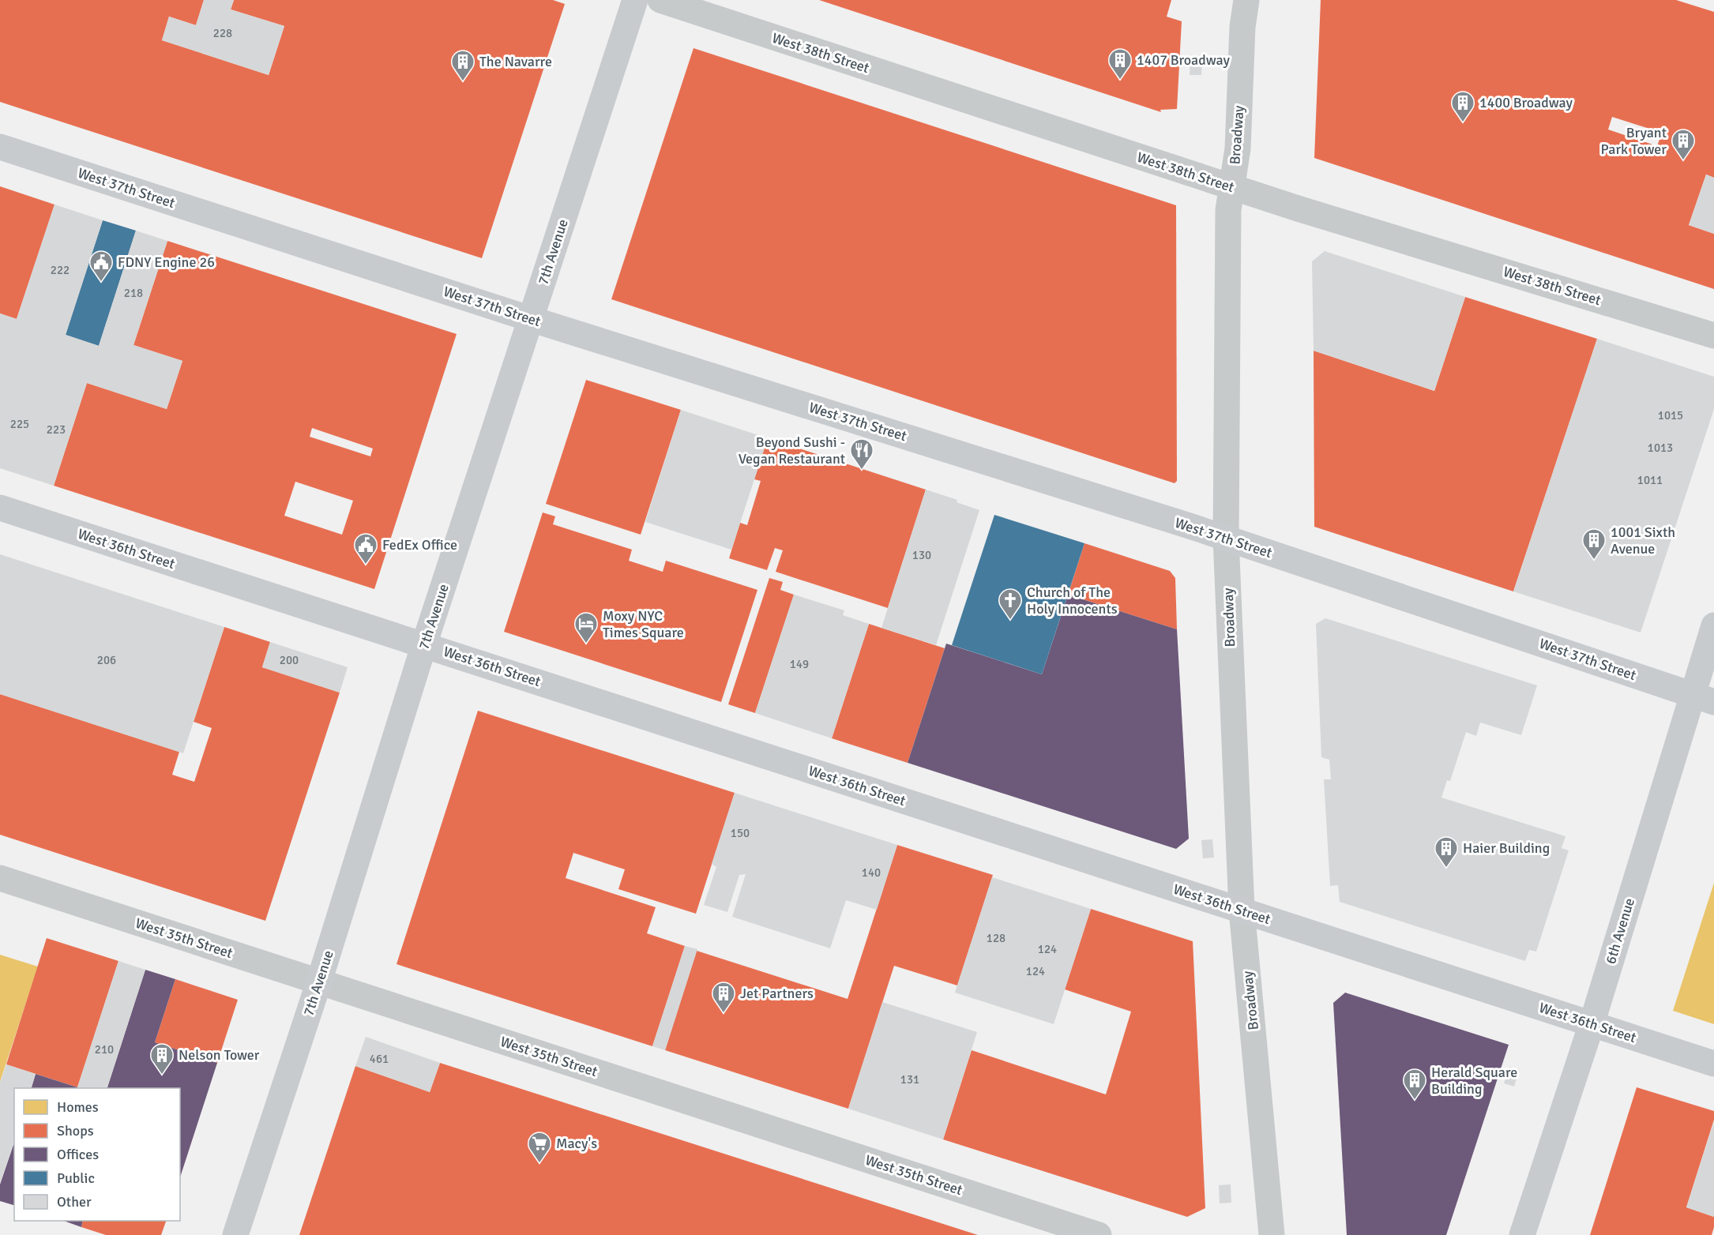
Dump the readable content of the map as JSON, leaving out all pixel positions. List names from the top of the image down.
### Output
{
  "streets": {
    "main road": [
      "West 37th Street",
      "7th Avenue",
      "West 36th Street",
      "6th Avenue"
    ],
    "street": ["West 38th Street", "Broadway", "West 35th Street"]
  },
  "crossings": [
    ["West 38th Street", "Broadway"],
    ["Broadway", "West 37th Street"],
    ["Broadway", "West 36th Street"],
    ["West 37th Street", "7th Avenue"],
    ["West 37th Street", "6th Avenue"],
    ["7th Avenue", "West 36th Street"],
    ["7th Avenue", "West 35th Street"],
    ["West 36th Street", "6th Avenue"]
  ],
  "places": {
    "building": [
      "1407 Broadway",
      "The Navarre",
      "1400 Broadway",
      "Bryant Park Tower",
      "1001 Sixth Avenue",
      "Haier Building",
      "Jet Partners",
      "Nelson Tower",
      "Herald Square Building"
    ],
    "public building": ["FDNY Engine 26", "FedEx Office"],
    "restaurant": ["Beyond Sushi - Vegan Restaurant"],
    "church": ["Church of The Holy Innocents"],
    "hotel": ["Moxy NYC Times Square"],
    "supermarket": ["Macy's"]
  },
  "house_numbers": [
    "228",
    "222",
    "218",
    "1015",
    "225",
    "223",
    "1013",
    "1011",
    "130",
    "206",
    "200",
    "149",
    "150",
    "140",
    "128",
    "124",
    "124",
    "210",
    "461",
    "131"
  ],
  "legend": [
    "Homes",
    "Shops",
    "Offices",
    "Public",
    "Other"
  ]
}
